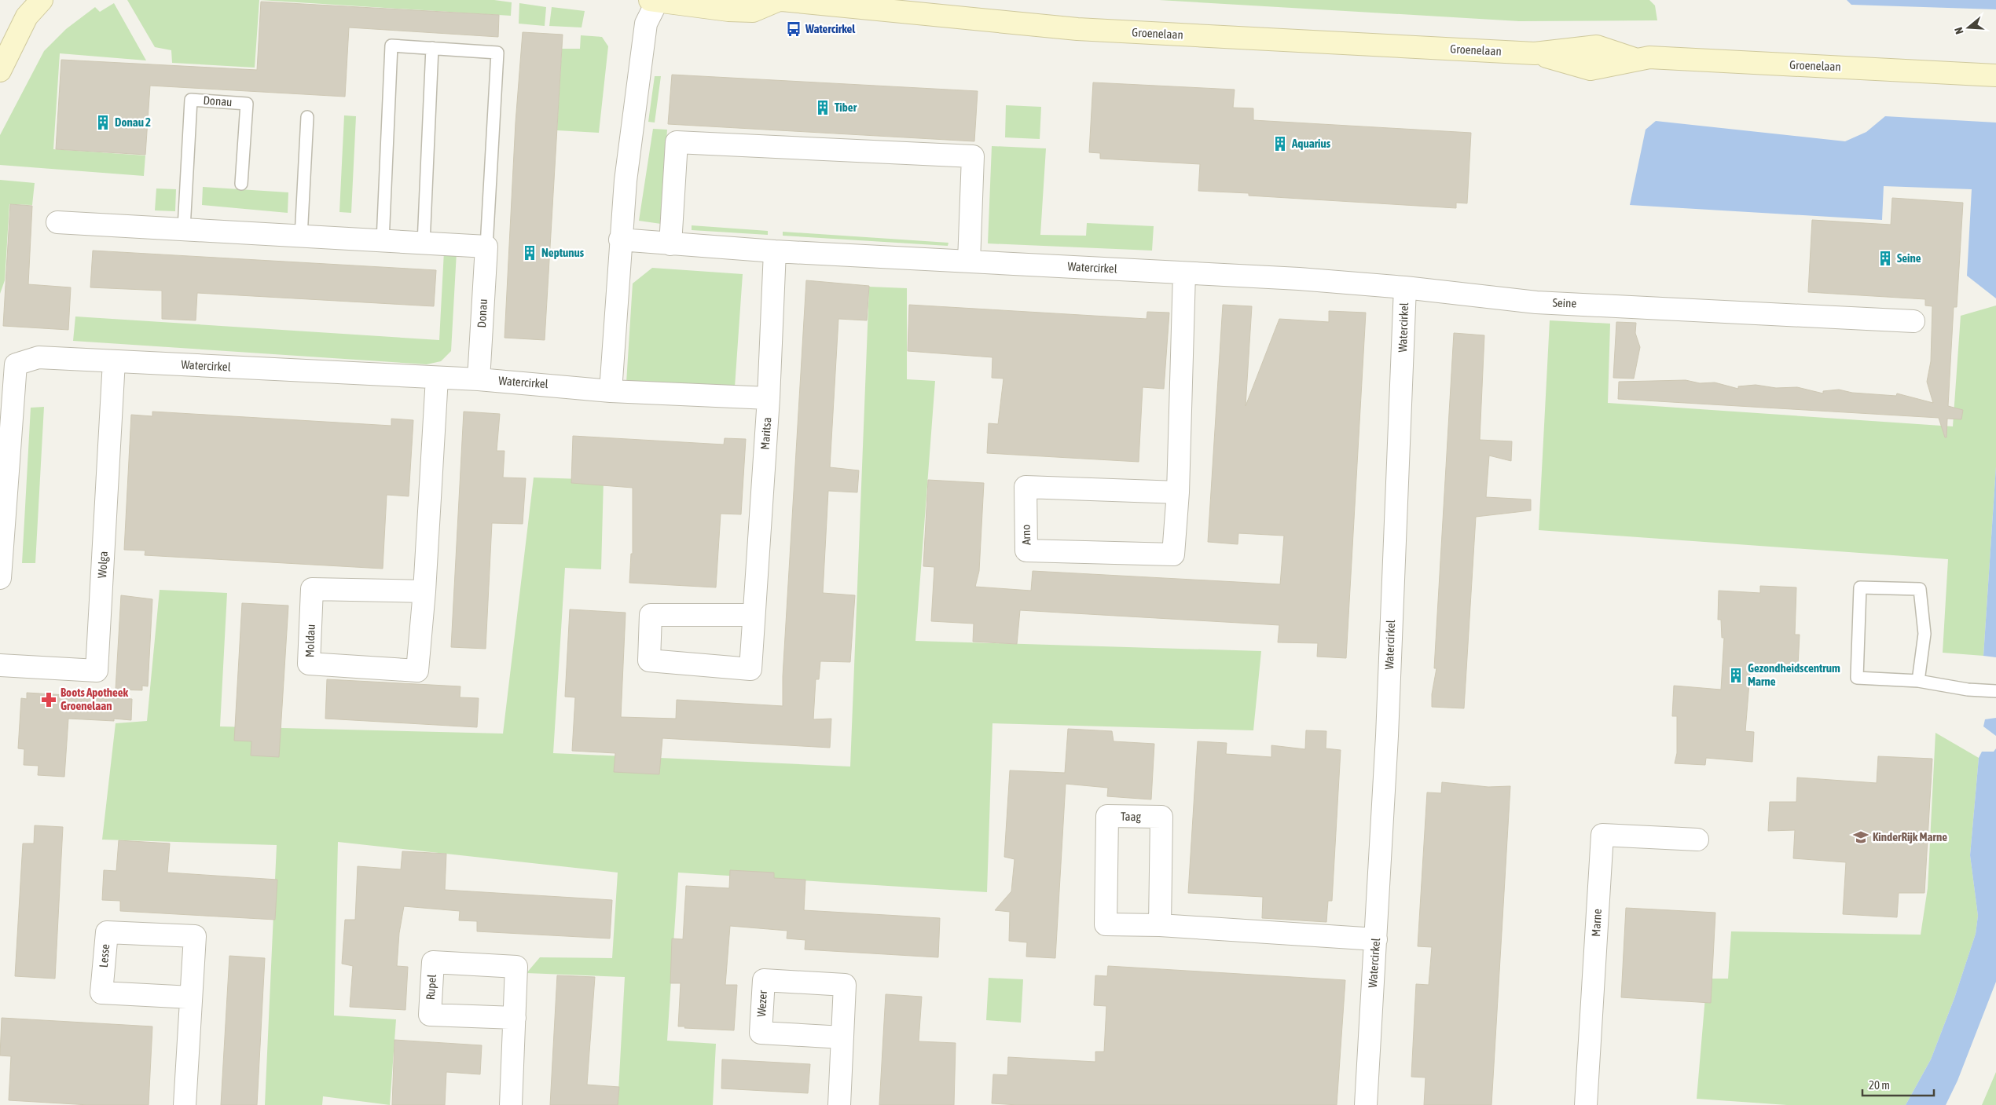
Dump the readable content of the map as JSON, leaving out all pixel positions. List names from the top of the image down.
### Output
{
  "streets": {
    "street": [
      "Groenelaan",
      "Donau",
      "Watercirkel",
      "Seine",
      "Maritsa",
      "Arno",
      "Wolga",
      "Moldau",
      "Taag",
      "Marne",
      "Lesse",
      "Rupel"
    ]
  },
  "crossings": [
    ["Donau", "Watercirkel"],
    ["Watercirkel", "Seine"],
    ["Watercirkel", "Maritsa"],
    ["Watercirkel", "Arno"],
    ["Watercirkel", "Wolga"],
    ["Watercirkel", "Moldau"],
    ["Watercirkel", "Taag"]
  ],
  "places": {
    "bus stop": ["Watercirkel"],
    "building": [
      "Tiber",
      "Donau 2",
      "Aquarius",
      "Neptunus",
      "Seine",
      "Gezondheidscentrum Marne"
    ],
    "pharmacy": ["Boots Apotheek Groenelaan"],
    "school or university": ["KinderRijk Marne"]
  },
  "scale_bar": "20 m",
  "north": "left"
}
